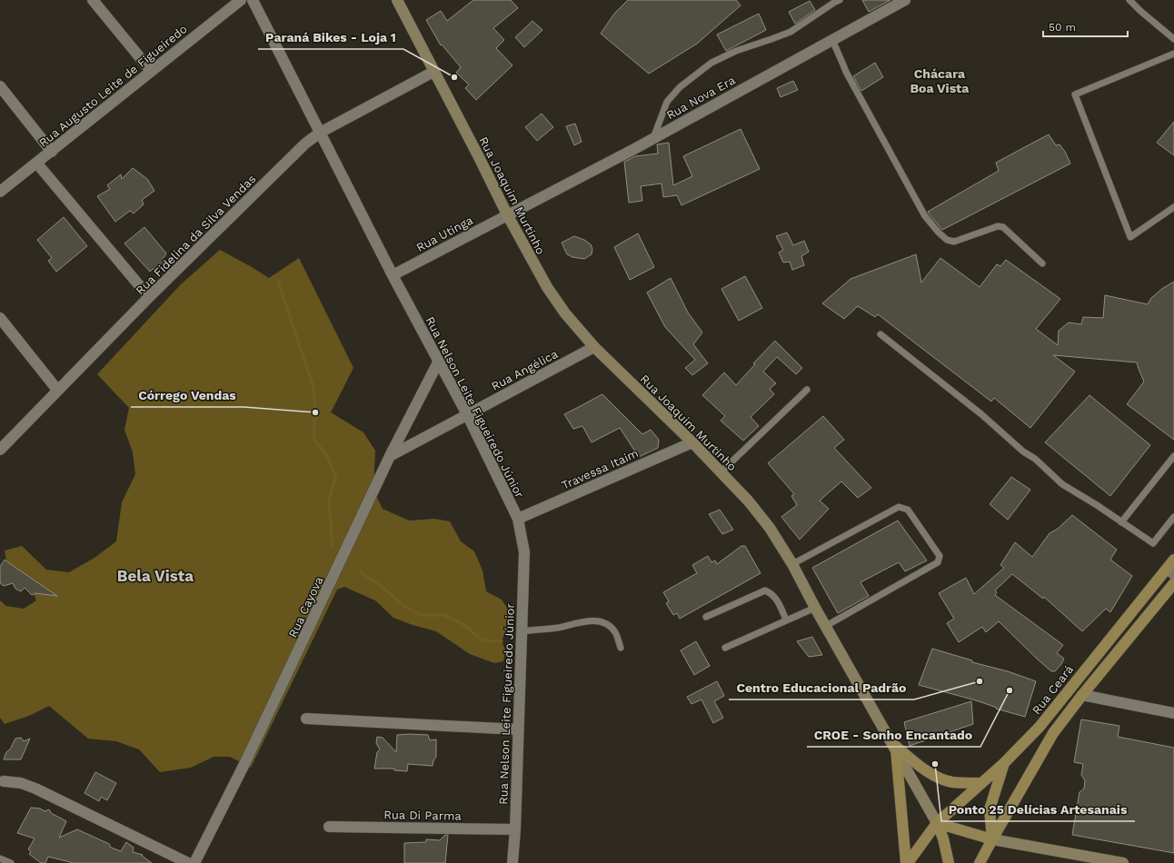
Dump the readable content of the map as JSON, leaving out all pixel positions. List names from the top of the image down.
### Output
{
  "streets": {
    "main road": ["Rua Joaquim Murtinho", "Rua Ceará"],
    "street": [
      "Rua Augusto Leite de Figueiredo",
      "Rua Nova Era",
      "Rua Utinga",
      "Rua Fidelina da Silva Vendas",
      "Rua Angélica",
      "Rua Nelson Leite Figueiredo Júnior",
      "Travessa Itaim",
      "Rua Cayova",
      "Rua Di Parma"
    ]
  },
  "crossings": [
    ["Rua Nova Era", "Rua Joaquim Murtinho"],
    ["Rua Nova Era", "Rua Utinga"],
    ["Rua Joaquim Murtinho", "Rua Utinga"],
    ["Rua Joaquim Murtinho", "Rua Fidelina da Silva Vendas"],
    ["Rua Joaquim Murtinho", "Rua Angélica"],
    ["Rua Joaquim Murtinho", "Travessa Itaim"],
    ["Rua Joaquim Murtinho", "Rua Ceará"],
    ["Rua Utinga", "Rua Nelson Leite Figueiredo Júnior"],
    ["Rua Fidelina da Silva Vendas", "Rua Nelson Leite Figueiredo Júnior"],
    ["Rua Angélica", "Rua Nelson Leite Figueiredo Júnior"],
    ["Rua Angélica", "Rua Cayova"],
    ["Rua Nelson Leite Figueiredo Júnior", "Travessa Itaim"],
    ["Rua Nelson Leite Figueiredo Júnior", "Rua Cayova"],
    ["Rua Nelson Leite Figueiredo Júnior", "Rua Di Parma"]
  ],
  "districts": ["Chácara Boa Vista", "Bela Vista"],
  "places": [
    "Paraná Bikes - Loja 1",
    "Córrego Vendas",
    "Centro Educacional Padrão",
    "CROE - Sonho Encantado",
    "Ponto 25 Delícias Artesanais"
  ],
  "scale_bar": "50 m"
}
